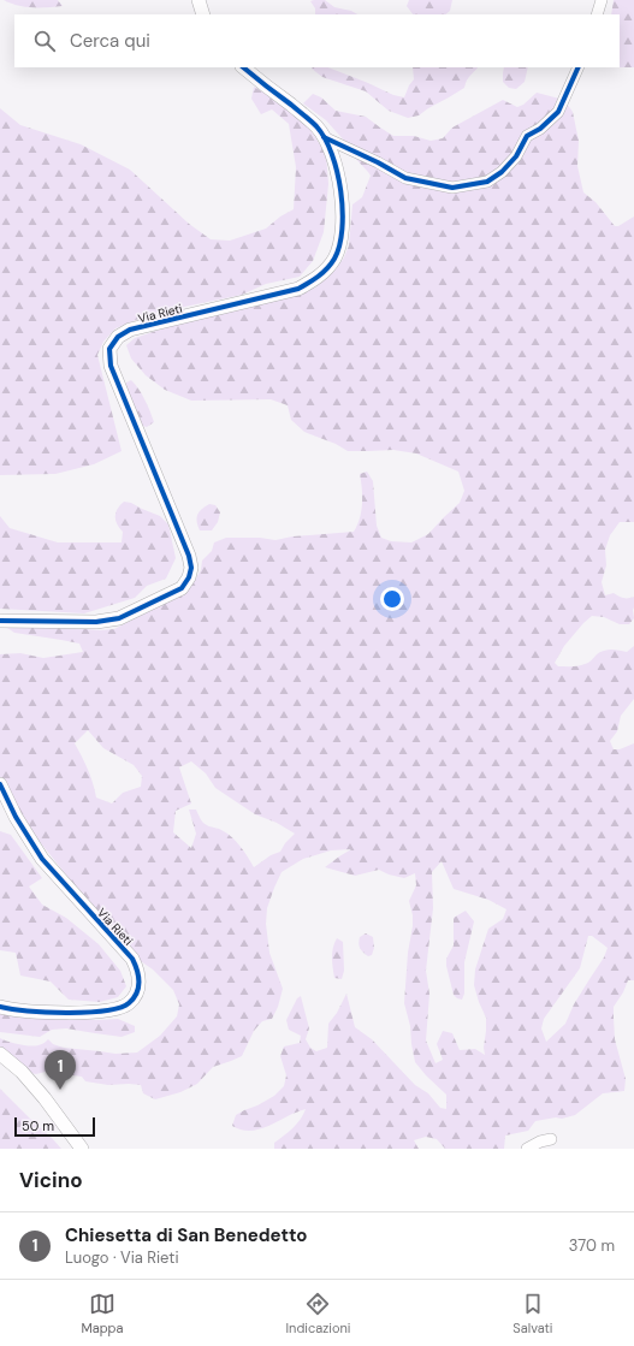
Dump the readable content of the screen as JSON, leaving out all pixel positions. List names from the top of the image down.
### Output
{
  "streets": {
    "street": ["Via Rieti"]
  },
  "scale_bar": "50 m",
  "page": {
    "search": "Cerca qui",
    "pins": "1",
    "scale": "50 m",
    "heading": "Vicino",
    "list": [
      {
        "mark": "1",
        "name": "Chiesetta di San Benedetto",
        "note": "Luogo · Via Rieti",
        "value": "370 m"
      }
    ],
    "nav": ["Mappa", "Indicazioni", "Salvati"]
  }
}
